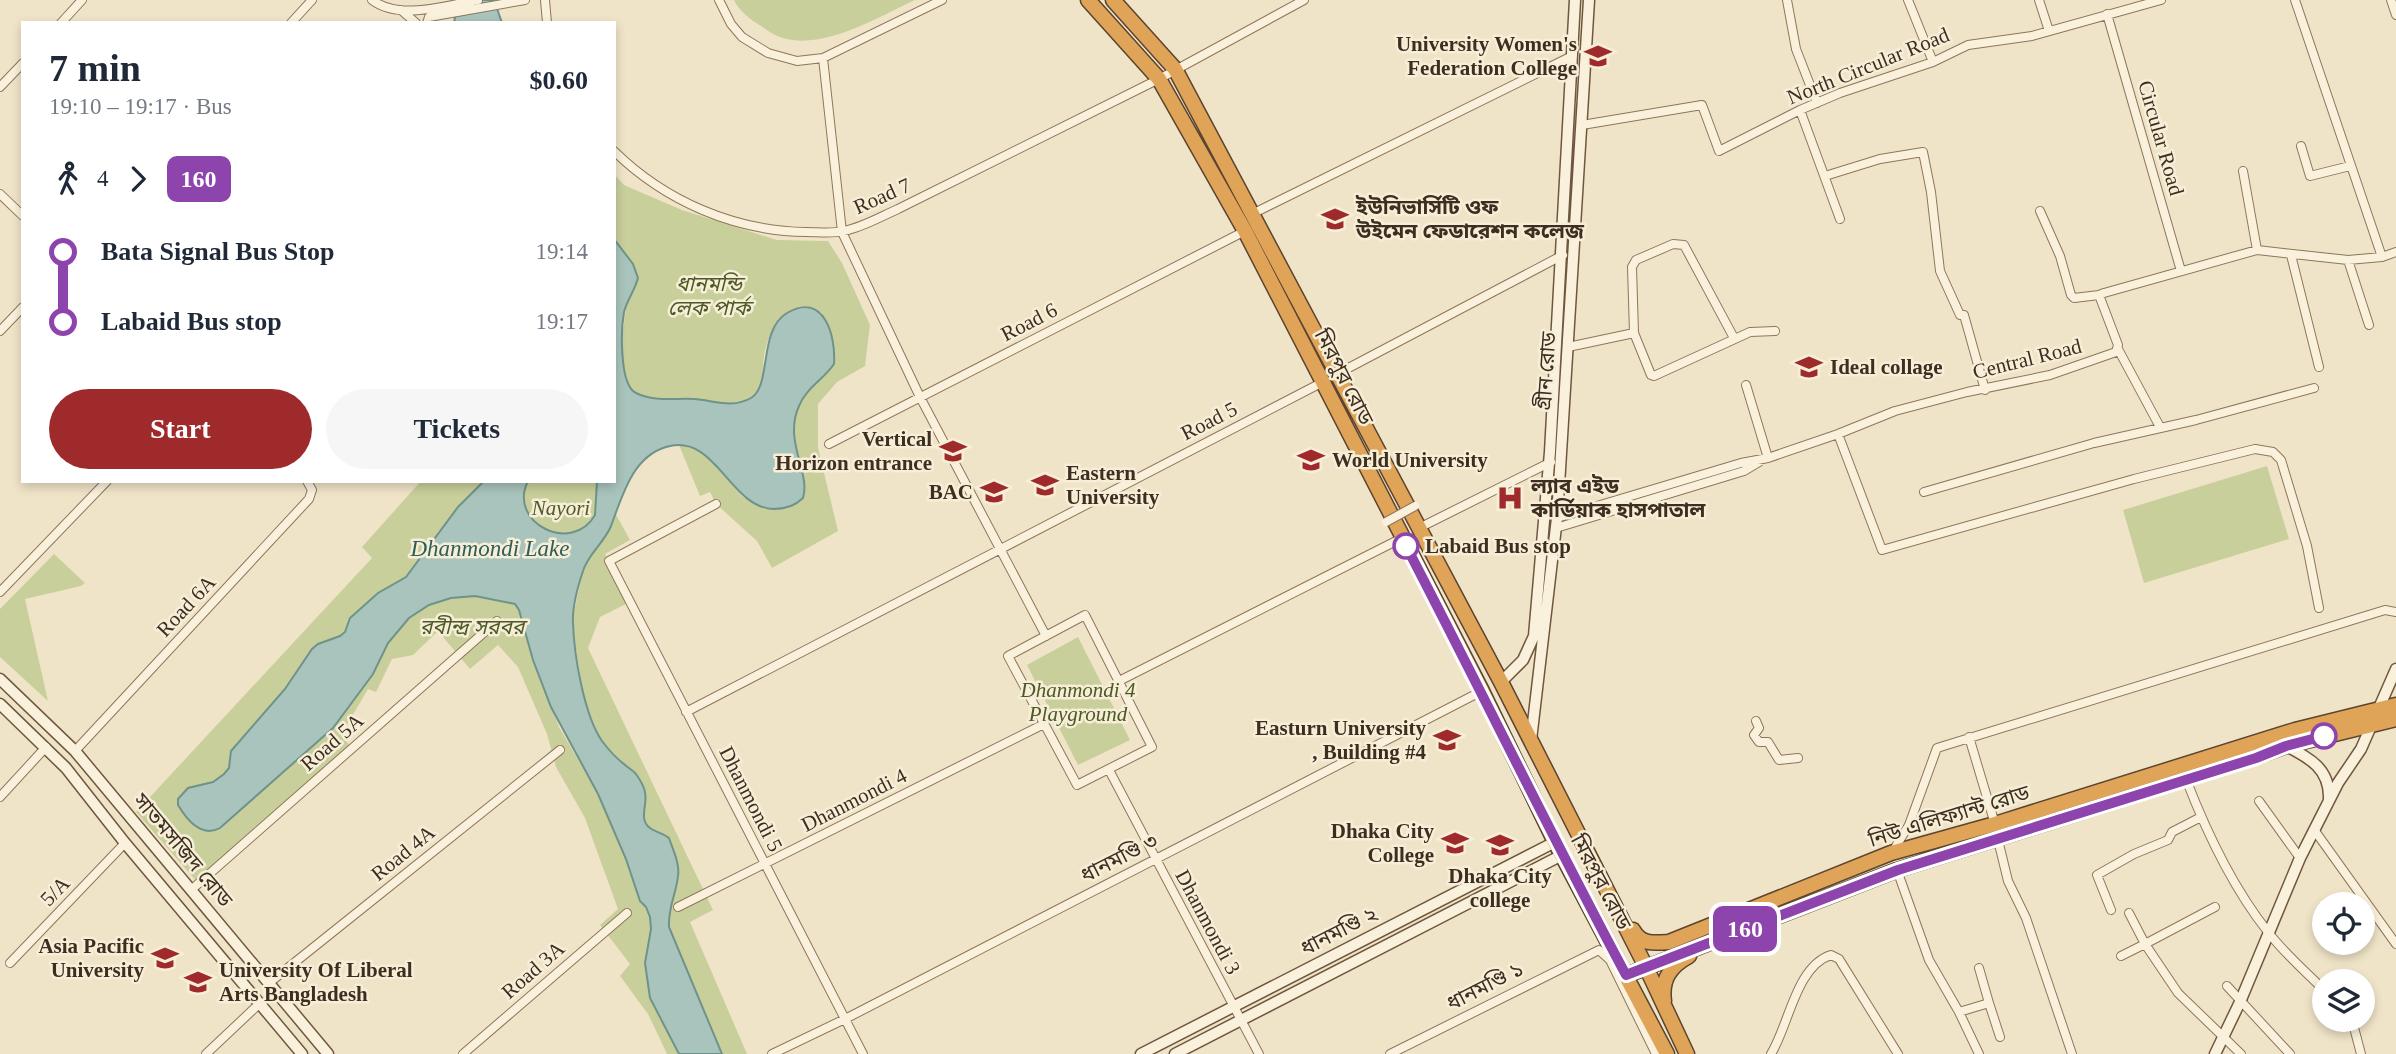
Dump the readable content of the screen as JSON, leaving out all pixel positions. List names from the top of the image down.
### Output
{
  "streets": {
    "highway": ["মিরপুর রোড", "নিউ এলিফ্যান্ট রোড"],
    "main road": ["গ্রীন রোড", "সাতমসজিদ রোড", "ধানমণ্ডি ২"],
    "street": [
      "North Circular Road",
      "Circular Road",
      "Road 7",
      "Road 6",
      "Central Road",
      "Road 5",
      "Road 6A",
      "Road 5A",
      "Dhanmondi 5",
      "Dhanmondi 4",
      "Road 4A",
      "ধানমণ্ডি ৩",
      "5/A",
      "Dhanmondi 3",
      "Road 3A",
      "ধানমণ্ডি ১"
    ]
  },
  "crossings": [
    ["North Circular Road", "Circular Road"],
    ["North Circular Road", "গ্রীন রোড"],
    ["Road 7", "মিরপুর রোড"],
    ["Road 6", "মিরপুর রোড"],
    ["Central Road", "গ্রীন রোড"],
    ["গ্রীন রোড", "মিরপুর রোড"],
    ["মিরপুর রোড", "Road 5"],
    ["মিরপুর রোড", "নিউ এলিফ্যান্ট রোড"],
    ["মিরপুর রোড", "ধানমণ্ডি ৩"],
    ["মিরপুর রোড", "ধানমণ্ডি ২"],
    ["মিরপুর রোড", "ধানমণ্ডি ১"],
    ["Road 5", "Dhanmondi 5"],
    ["Road 6A", "সাতমসজিদ রোড"],
    ["Road 5A", "সাতমসজিদ রোড"],
    ["Dhanmondi 5", "Dhanmondi 4"],
    ["Dhanmondi 5", "ধানমণ্ডি ৩"],
    ["সাতমসজিদ রোড", "Road 4A"],
    ["সাতমসজিদ রোড", "5/A"],
    ["ধানমণ্ডি ৩", "Dhanmondi 3"],
    ["Dhanmondi 3", "ধানমণ্ডি ২"]
  ],
  "water": ["Dhanmondi Lake"],
  "parks": [
    "ধানমন্ডি লেক পার্ক",
    "Nayori",
    "রবীন্দ্র সরবর",
    "Dhanmondi 4 Playground"
  ],
  "places": {
    "school or university": [
      "University Women's Federation College",
      "ইউনিভার্সিটি ওফ উইমেন ফেডারেশন কলেজ",
      "Ideal collage",
      "Vertical Horizon entrance",
      "World University",
      "Eastern University",
      "BAC",
      "Easturn University , Building #4",
      "Dhaka City College",
      "Dhaka City college",
      "Asia Pacific University",
      "University Of Liberal Arts Bangladesh"
    ],
    "hospital": ["ল্যাব এইড কার্ডিয়াক হাসপাতাল"],
    "other": ["Labaid Bus stop"]
  },
  "lines": ["bus line 160"],
  "page": {
    "on_map": "160",
    "heading": ["7 min", "19:10 – 19:17 · Bus", "$0.60"],
    "legs": ["4", "160"],
    "list": [
      {
        "name": "Bata Signal Bus Stop",
        "value": "19:14"
      },
      {
        "name": "Labaid Bus stop",
        "value": "19:17"
      }
    ],
    "buttons": ["Start", "Tickets"]
  }
}
